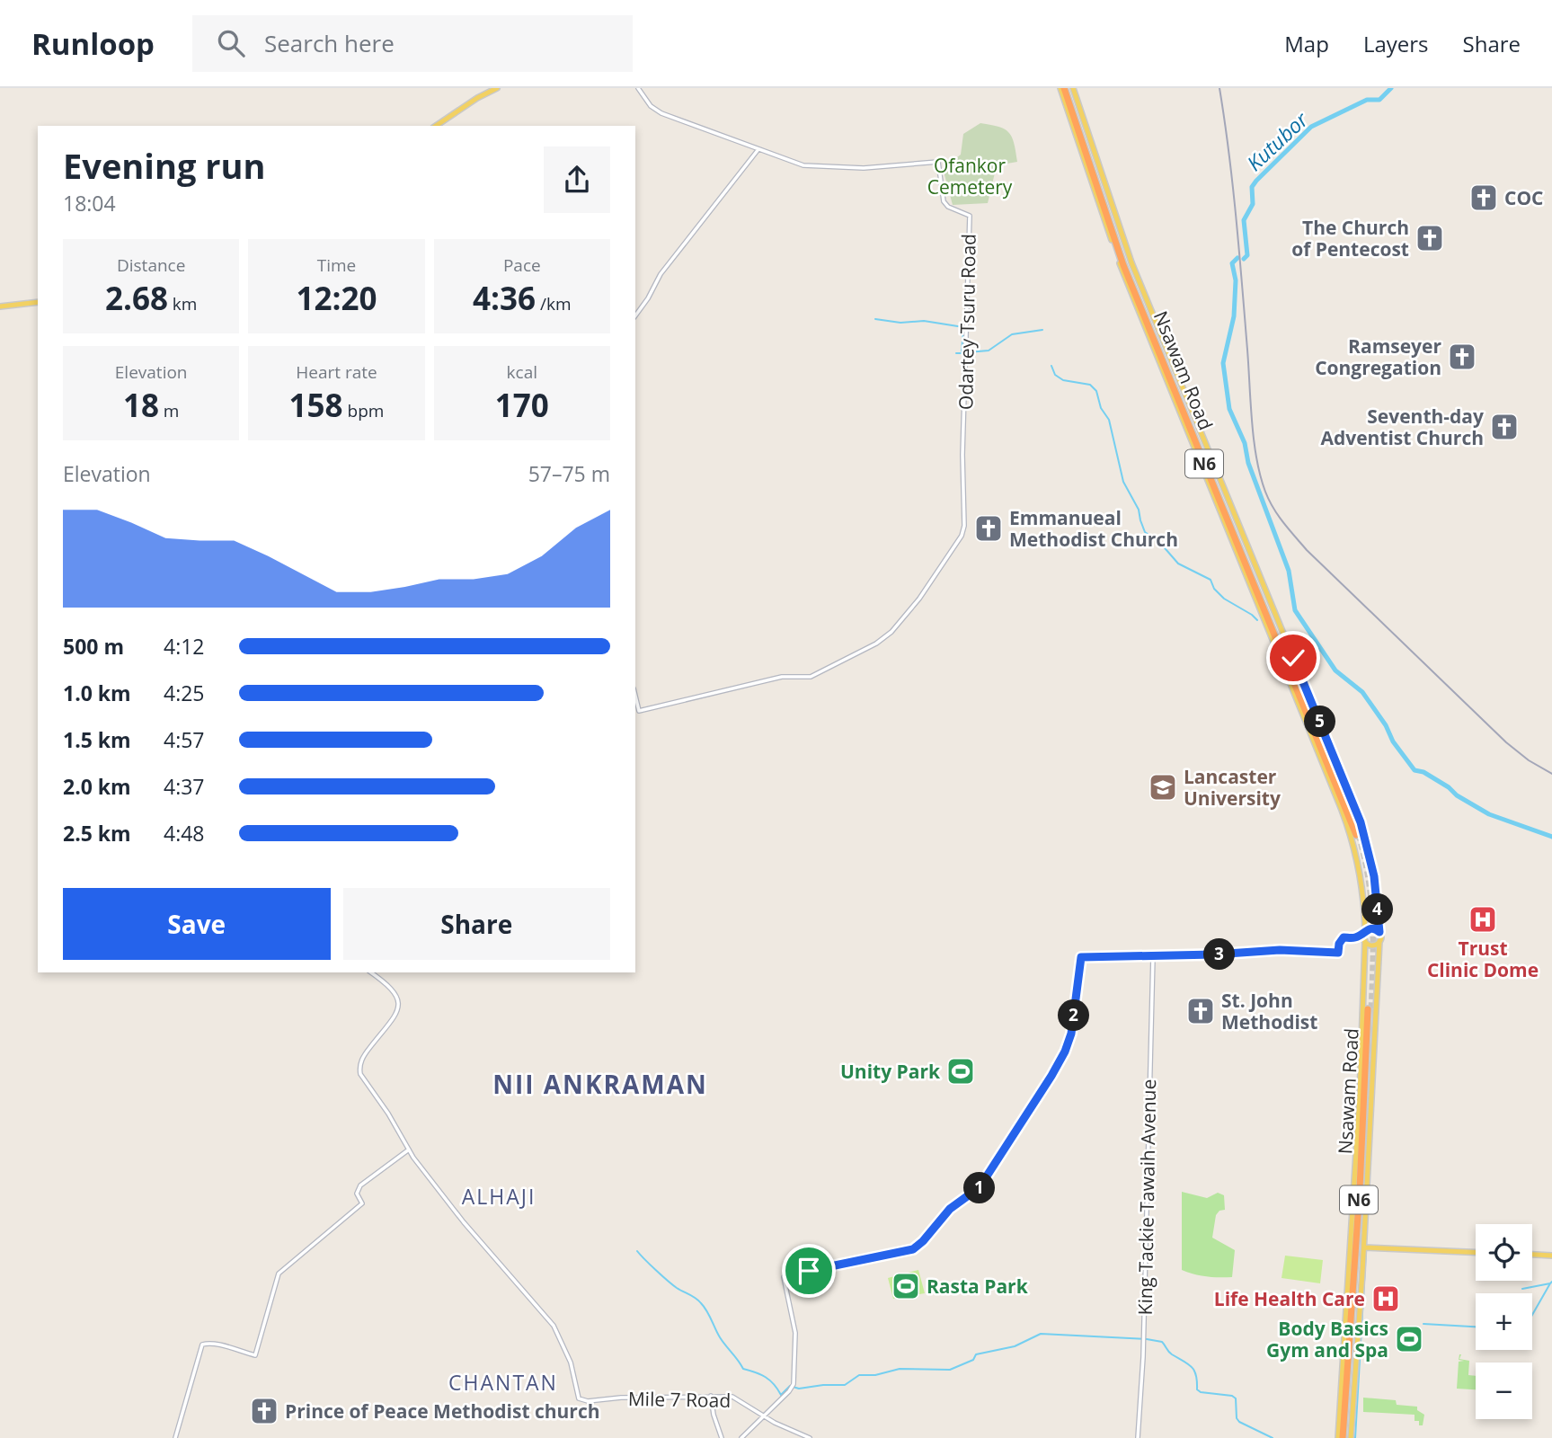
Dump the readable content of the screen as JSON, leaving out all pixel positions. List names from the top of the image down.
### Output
{
  "streets": {
    "highway": ["Nsawam Road", "N6"],
    "street": ["Odartey Tsuru Road", "King Tackie Tawaih Avenue", "Mile 7 Road"]
  },
  "districts": ["NII ANKRAMAN", "ALHAJI", "CHANTAN"],
  "water": ["Kutubor"],
  "parks": ["Ofankor Cemetery"],
  "places": {
    "church": [
      "COC",
      "The Church of Pentecost",
      "Ramseyer Congregation",
      "Seventh-day Adventist Church",
      "Emmanueal Methodist Church",
      "St. John Methodist",
      "Prince of Peace Methodist church"
    ],
    "school or university": ["Lancaster University"],
    "hospital": ["Trust Clinic Dome", "Life Health Care"],
    "sports": ["Unity Park", "Rasta Park", "Body Basics Gym and Spa"]
  },
  "page": {
    "header": "Runloop",
    "search": "Search here",
    "nav": ["Map", "Layers", "Share"],
    "heading": ["Evening run", "18:04"],
    "stats": [
      ["Distance", "2.68 km"],
      ["Time", "12:20"],
      ["Pace", "4:36 /km"],
      ["Elevation", "18 m"],
      ["Heart rate", "158 bpm"],
      ["kcal", "170"]
    ],
    "chart": ["Elevation", "57–75 m"],
    "list": [
      {
        "name": "500 m",
        "note": "4:12"
      },
      {
        "name": "1.0 km",
        "note": "4:25"
      },
      {
        "name": "1.5 km",
        "note": "4:57"
      },
      {
        "name": "2.0 km",
        "note": "4:37"
      },
      {
        "name": "2.5 km",
        "note": "4:48"
      }
    ],
    "pins": [
      "5",
      "4",
      "3",
      "2",
      "1"
    ],
    "buttons": ["Save", "Share"],
    "map_buttons": ["+", "−"]
  }
}
